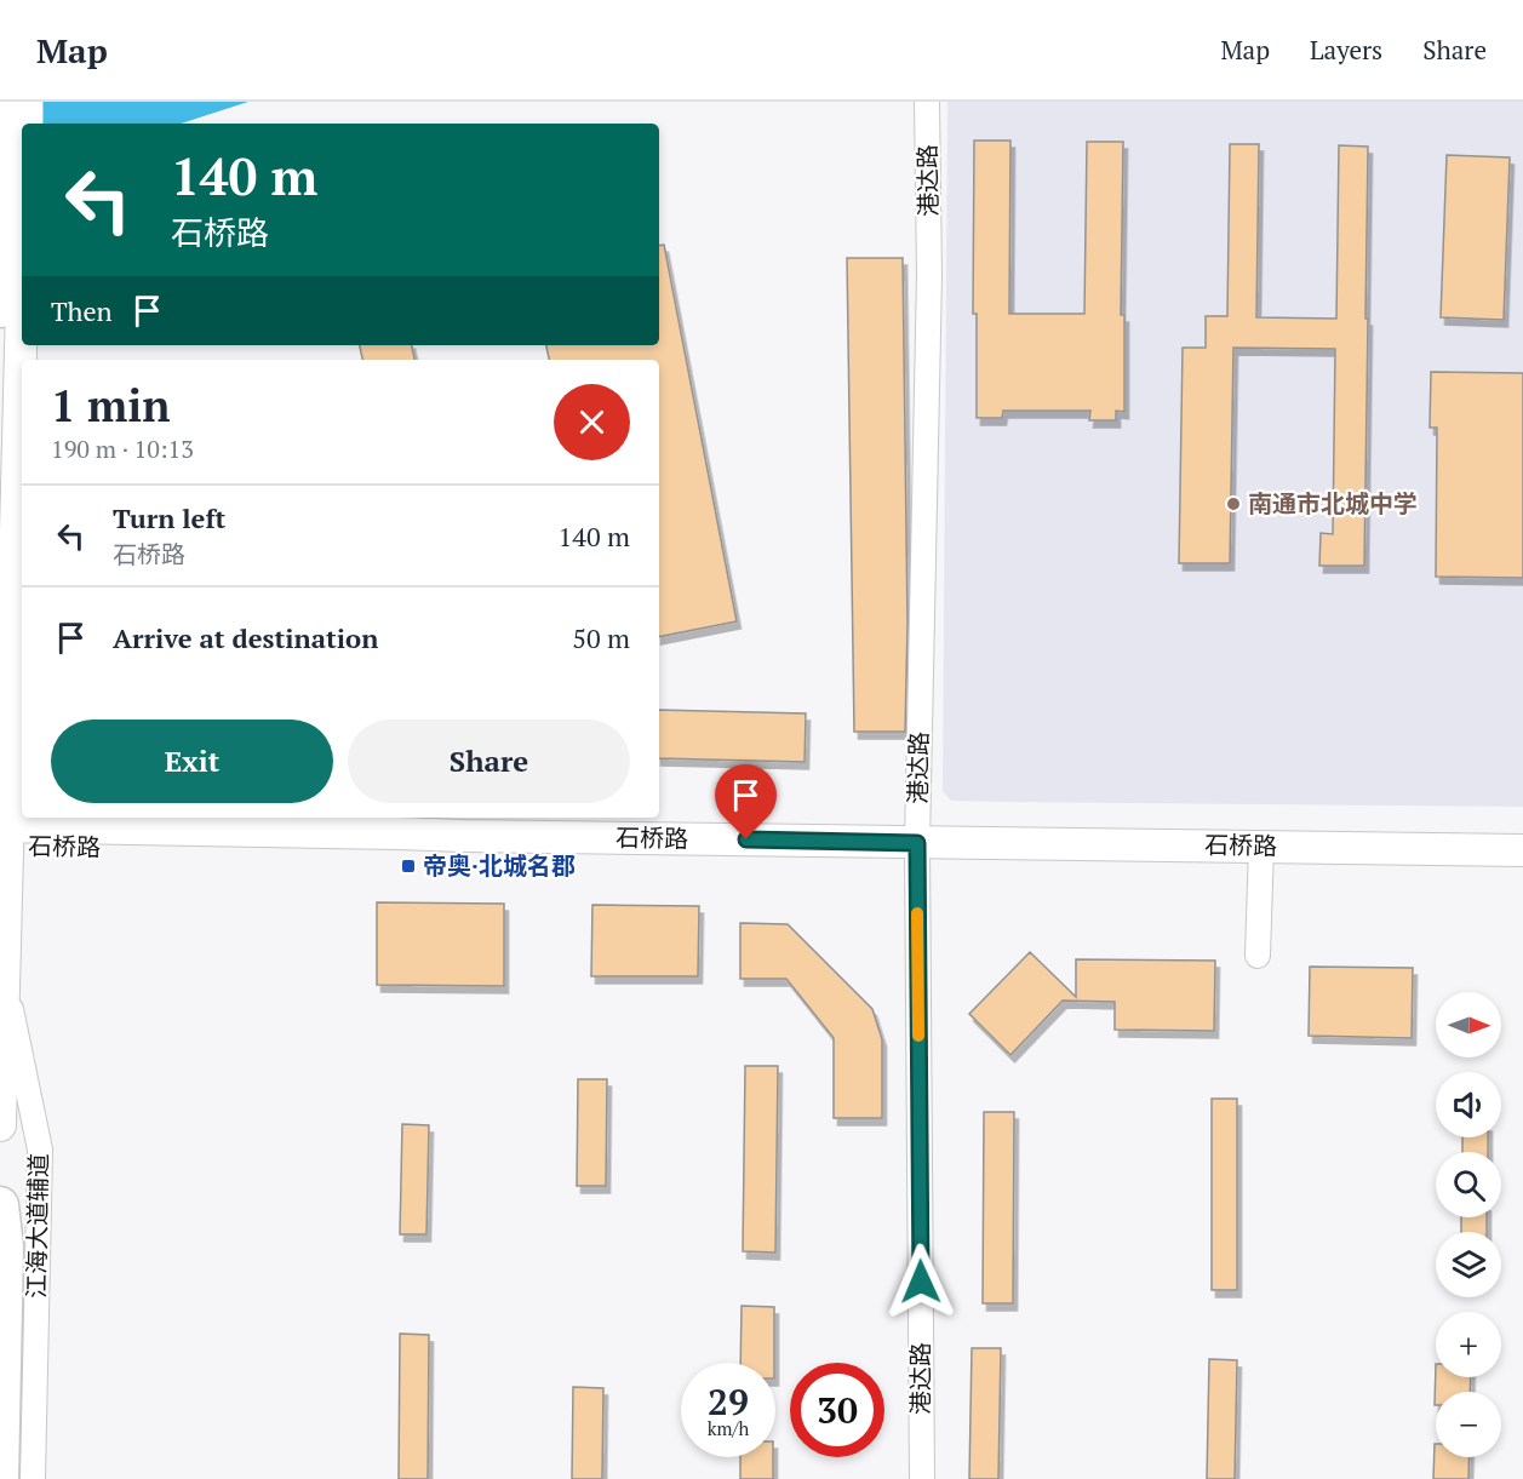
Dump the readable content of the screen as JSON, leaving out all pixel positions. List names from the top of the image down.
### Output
{
  "streets": {
    "main road": ["石桥路"],
    "street": ["港达路", "江海大道辅道"]
  },
  "crossings": [
    ["港达路", "石桥路"]
  ],
  "places": {
    "other": ["南通市北城中学"],
    "transit": ["帝奥·北城名郡"]
  },
  "north": "right",
  "page": {
    "header": "Map",
    "nav": ["Map", "Layers", "Share"],
    "turn": ["140 m", "石桥路"],
    "then": "Then",
    "heading": ["1 min", "190 m · 10:13"],
    "list": [
      {
        "name": "Turn left",
        "note": "石桥路",
        "value": "140 m"
      },
      {
        "name": "Arrive at destination",
        "value": "50 m"
      }
    ],
    "buttons": ["Exit", "Share"],
    "map_buttons": ["+", "−"],
    "speed": "29 km/h",
    "limit": "30"
  }
}
